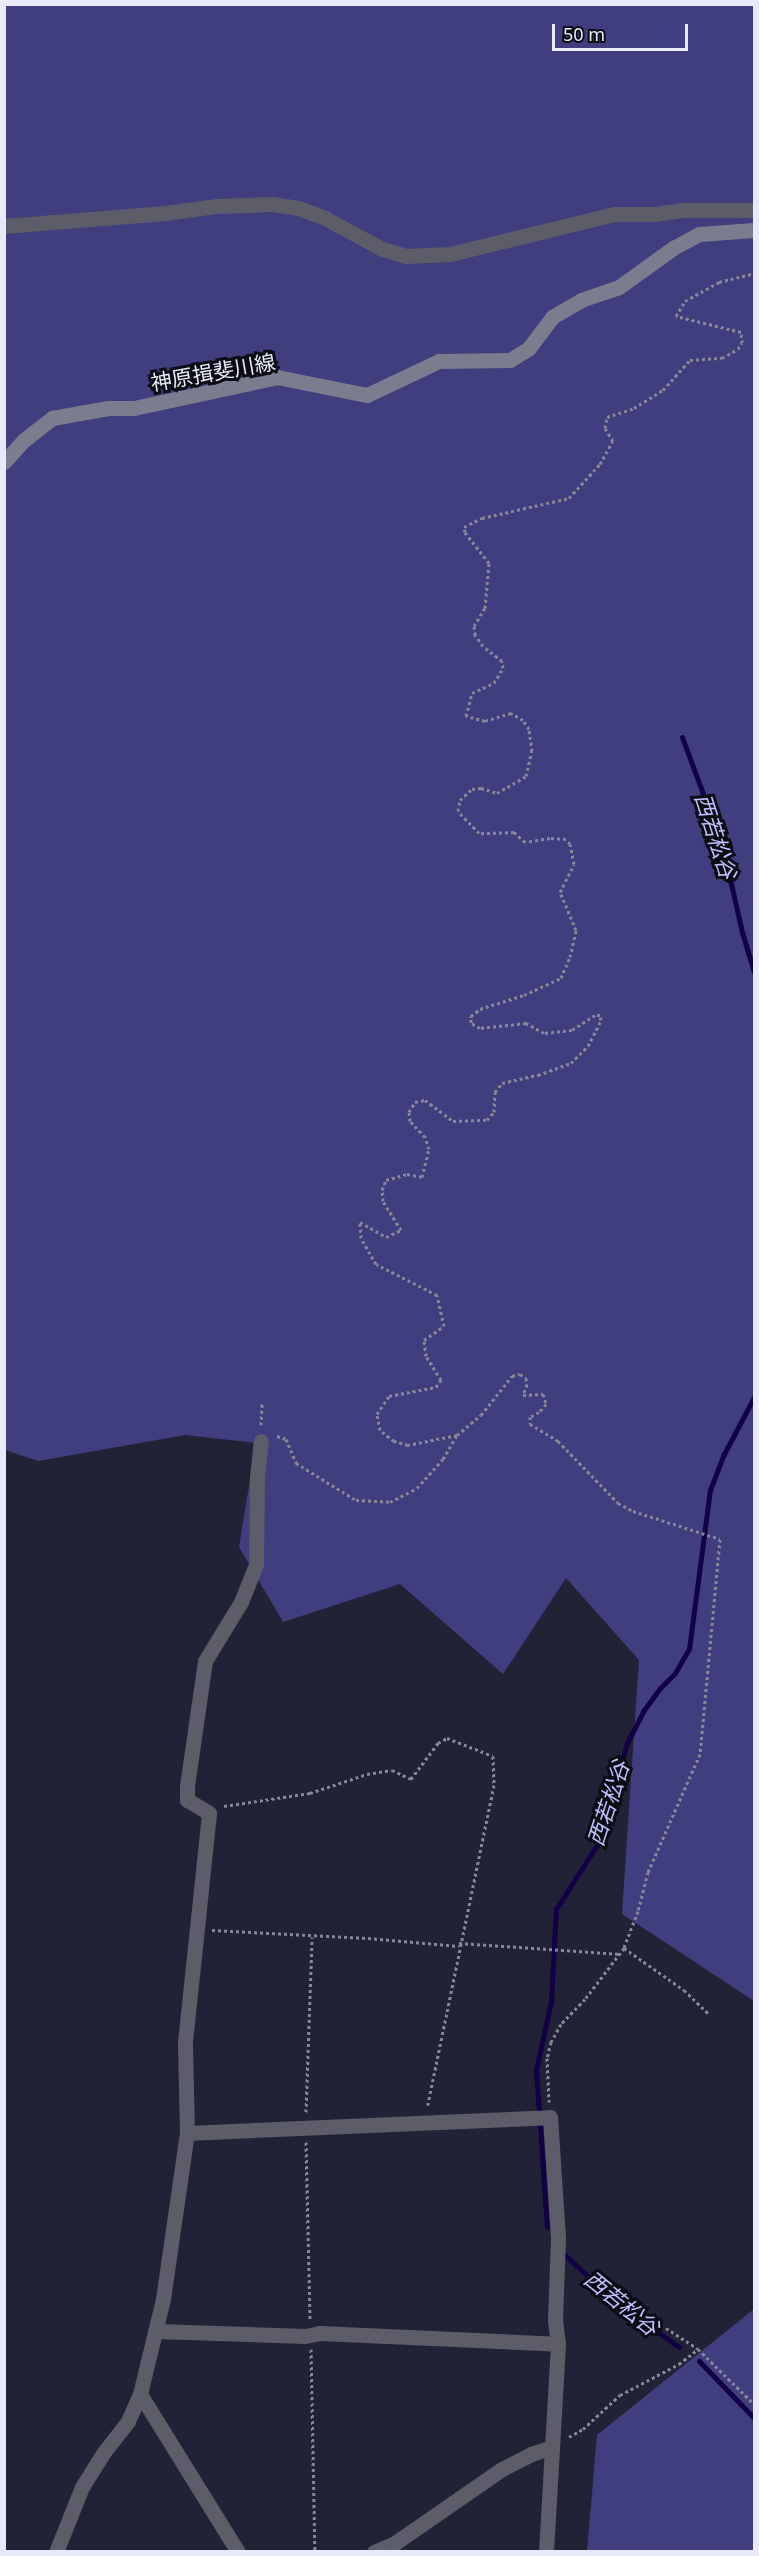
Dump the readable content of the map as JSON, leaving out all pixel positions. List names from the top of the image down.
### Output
{
  "streets": {
    "main road": ["神原揖斐川線"]
  },
  "water": ["西若松谷"],
  "scale_bar": "50 m"
}
